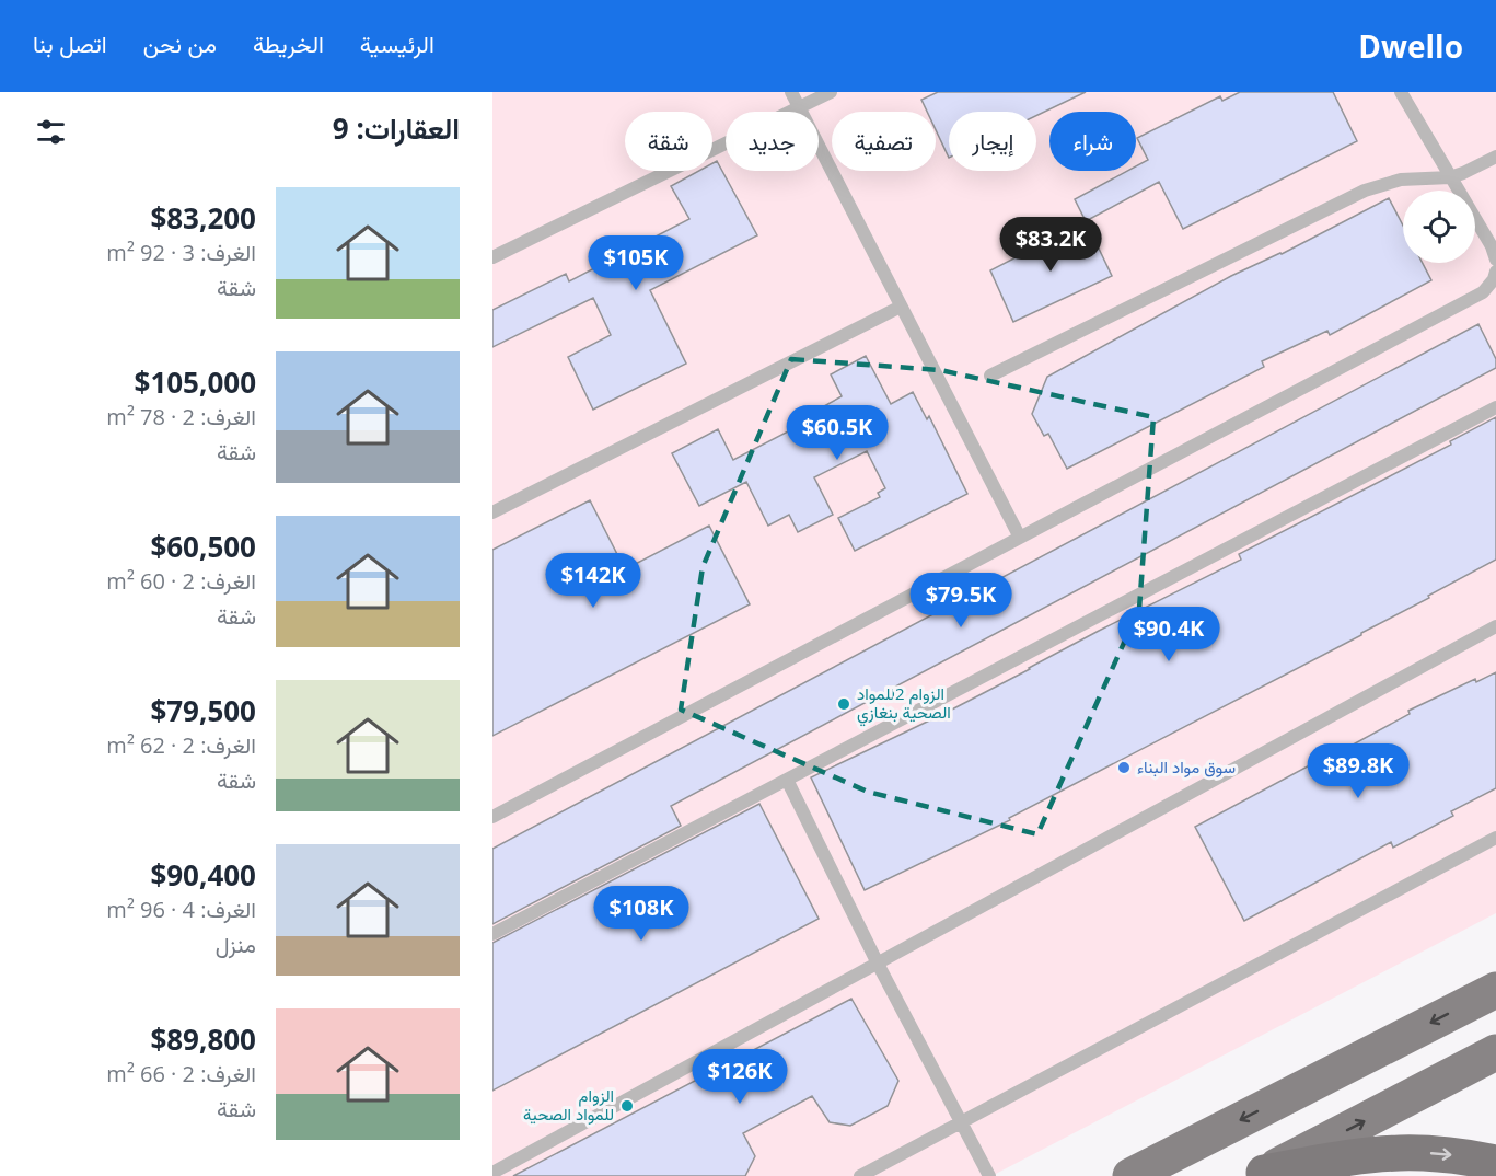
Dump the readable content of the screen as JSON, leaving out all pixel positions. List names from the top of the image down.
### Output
{
  "places": ["الزوام 2للمواد الصحية بنغازي", "سوق مواد البناء", "الزوام للمواد الصحية"],
  "page": {
    "header": "Dwello",
    "nav": [
      "الرئيسية",
      "الخريطة",
      "من نحن",
      "اتصل بنا"
    ],
    "heading": "العقارات: 9",
    "chip": [
      "شراء",
      "إيجار",
      "تصفية",
      "جديد",
      "شقة"
    ],
    "list": [
      {
        "name": "$83,200",
        "note": "الغرف: 3 · 92 m² · شقة"
      },
      {
        "name": "$105,000",
        "note": "الغرف: 2 · 78 m² · شقة"
      },
      {
        "name": "$60,500",
        "note": "الغرف: 2 · 60 m² · شقة"
      },
      {
        "name": "$79,500",
        "note": "الغرف: 2 · 62 m² · شقة"
      },
      {
        "name": "$90,400",
        "note": "الغرف: 4 · 96 m² · منزل"
      },
      {
        "name": "$89,800",
        "note": "الغرف: 2 · 66 m² · شقة"
      }
    ],
    "price": [
      "$83.2K",
      "$105K",
      "$60.5K",
      "$142K",
      "$79.5K",
      "$90.4K",
      "$89.8K",
      "$108K",
      "$126K"
    ]
  }
}
